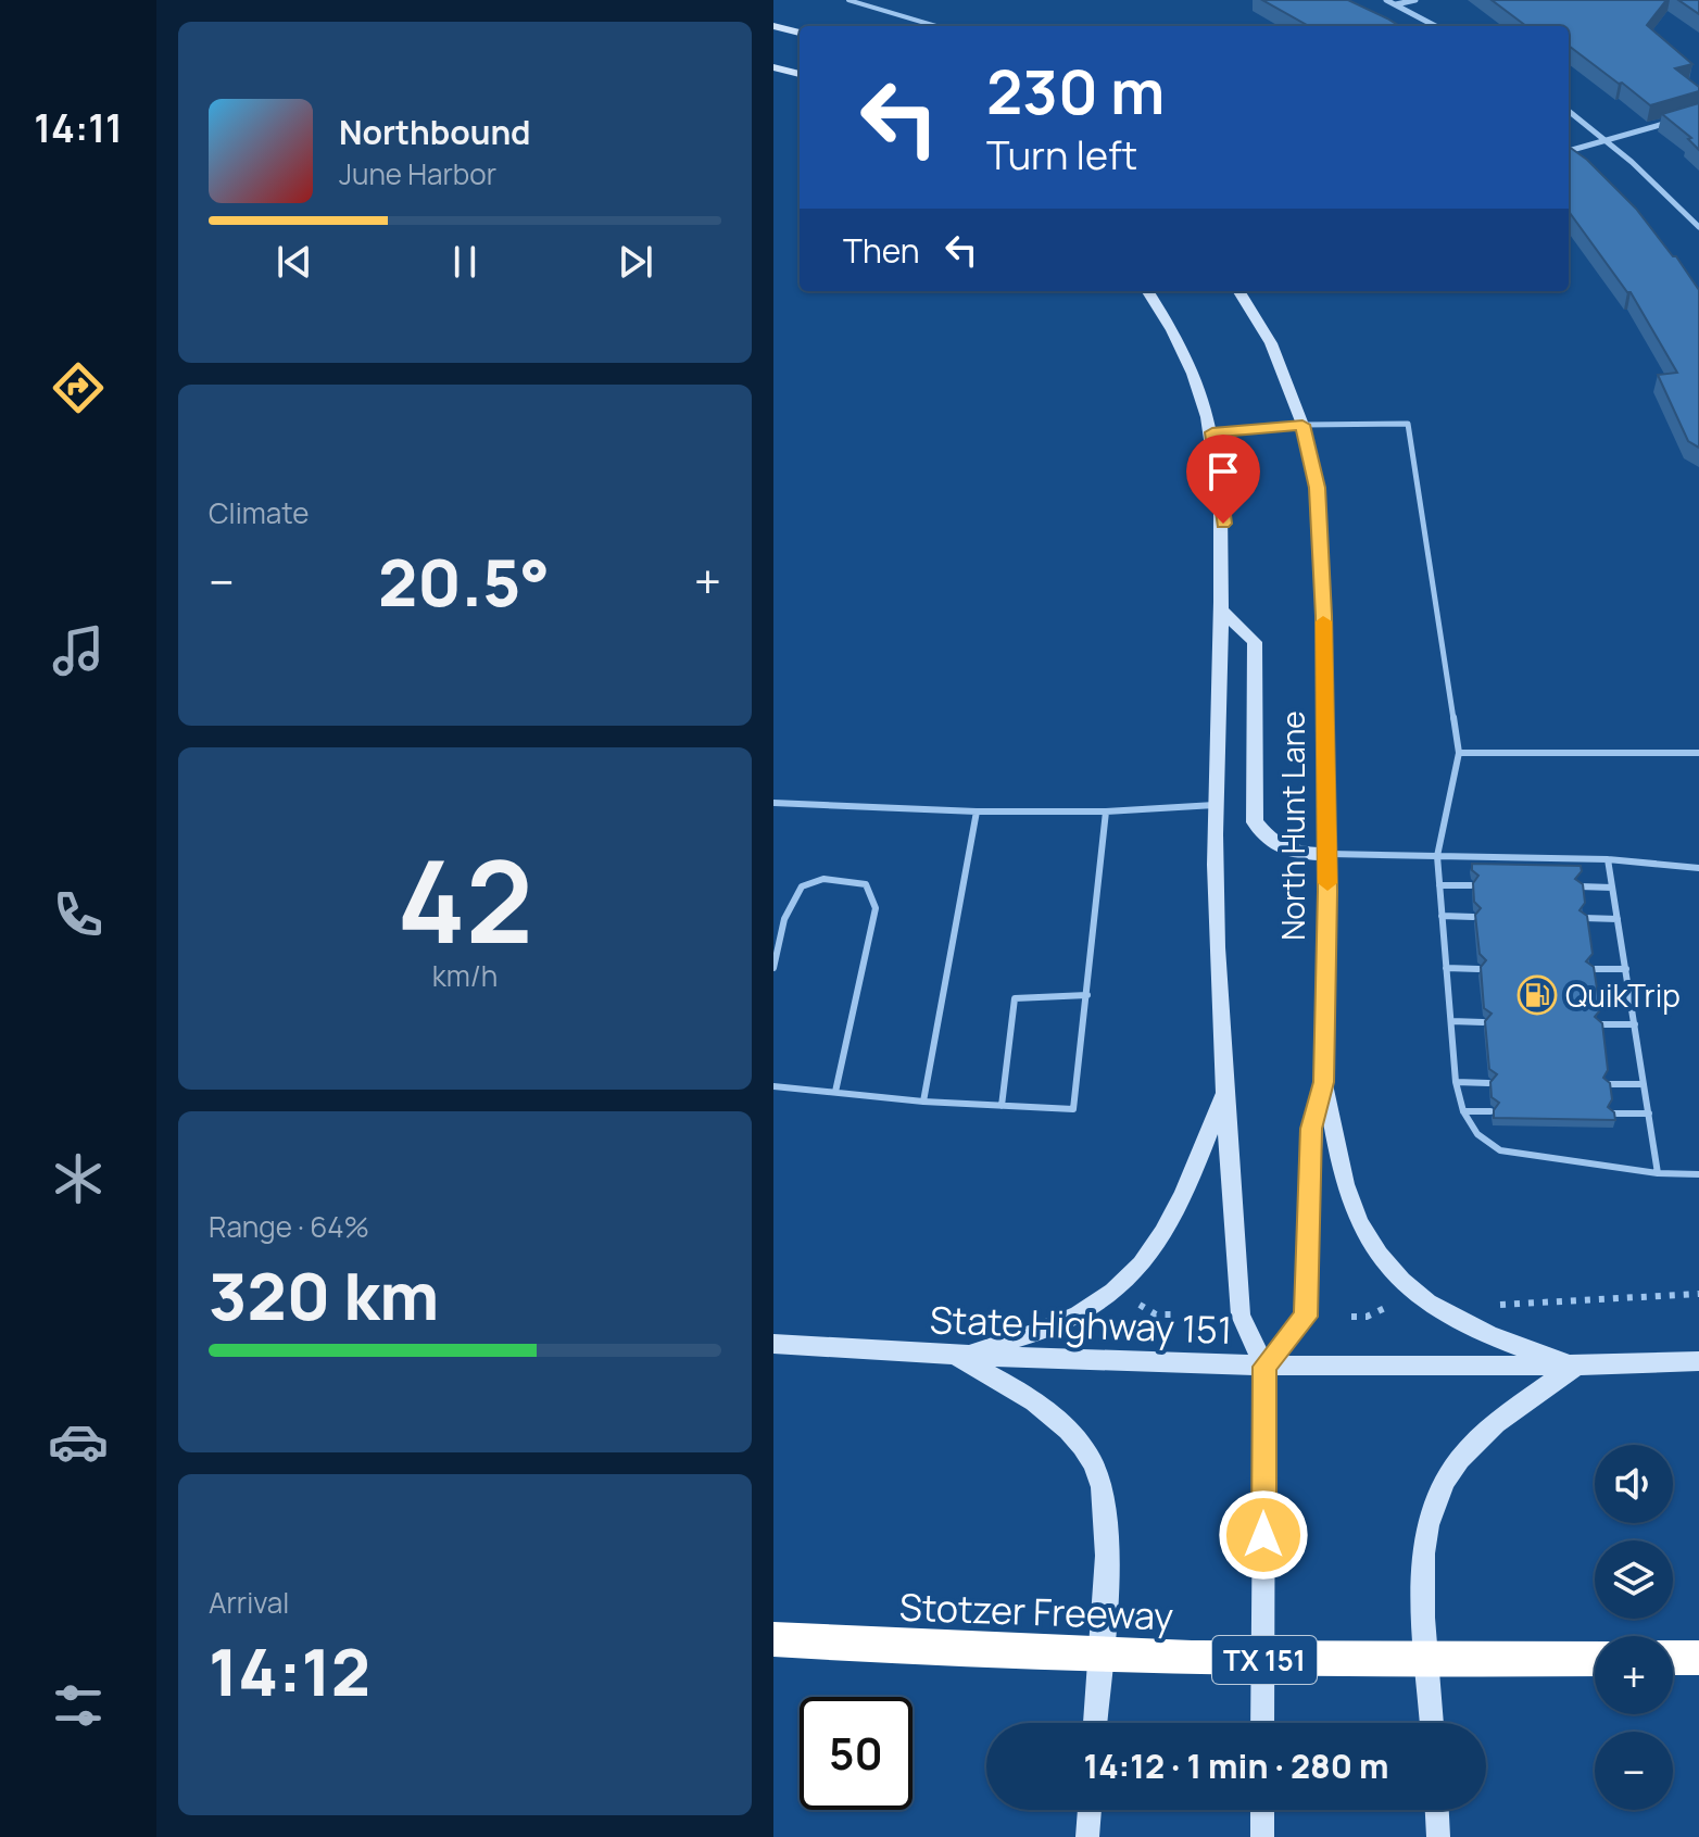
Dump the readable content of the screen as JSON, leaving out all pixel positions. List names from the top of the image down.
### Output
{
  "streets": {
    "highway": ["Stotzer Freeway", "TX 151"],
    "main road": ["North Hunt Lane", "State Highway 151"]
  },
  "crossings": [
    ["North Hunt Lane", "State Highway 151"]
  ],
  "places": {
    "fuel station": ["QuikTrip"]
  },
  "page": {
    "tabs": "14:11",
    "turn": ["230 m", "Turn left"],
    "song": ["Northbound", "June Harbor"],
    "then": "Then",
    "tile": [
      "Climate",
      ["42", "km/h"],
      ["Range · 64%", "320 km"],
      ["Arrival", "14:12"]
    ],
    "heat": ["−", "20.5°", "+"],
    "map_buttons": ["+", "−"],
    "limit": "50",
    "trip": "14:12 · 1 min · 280 m"
  }
}
